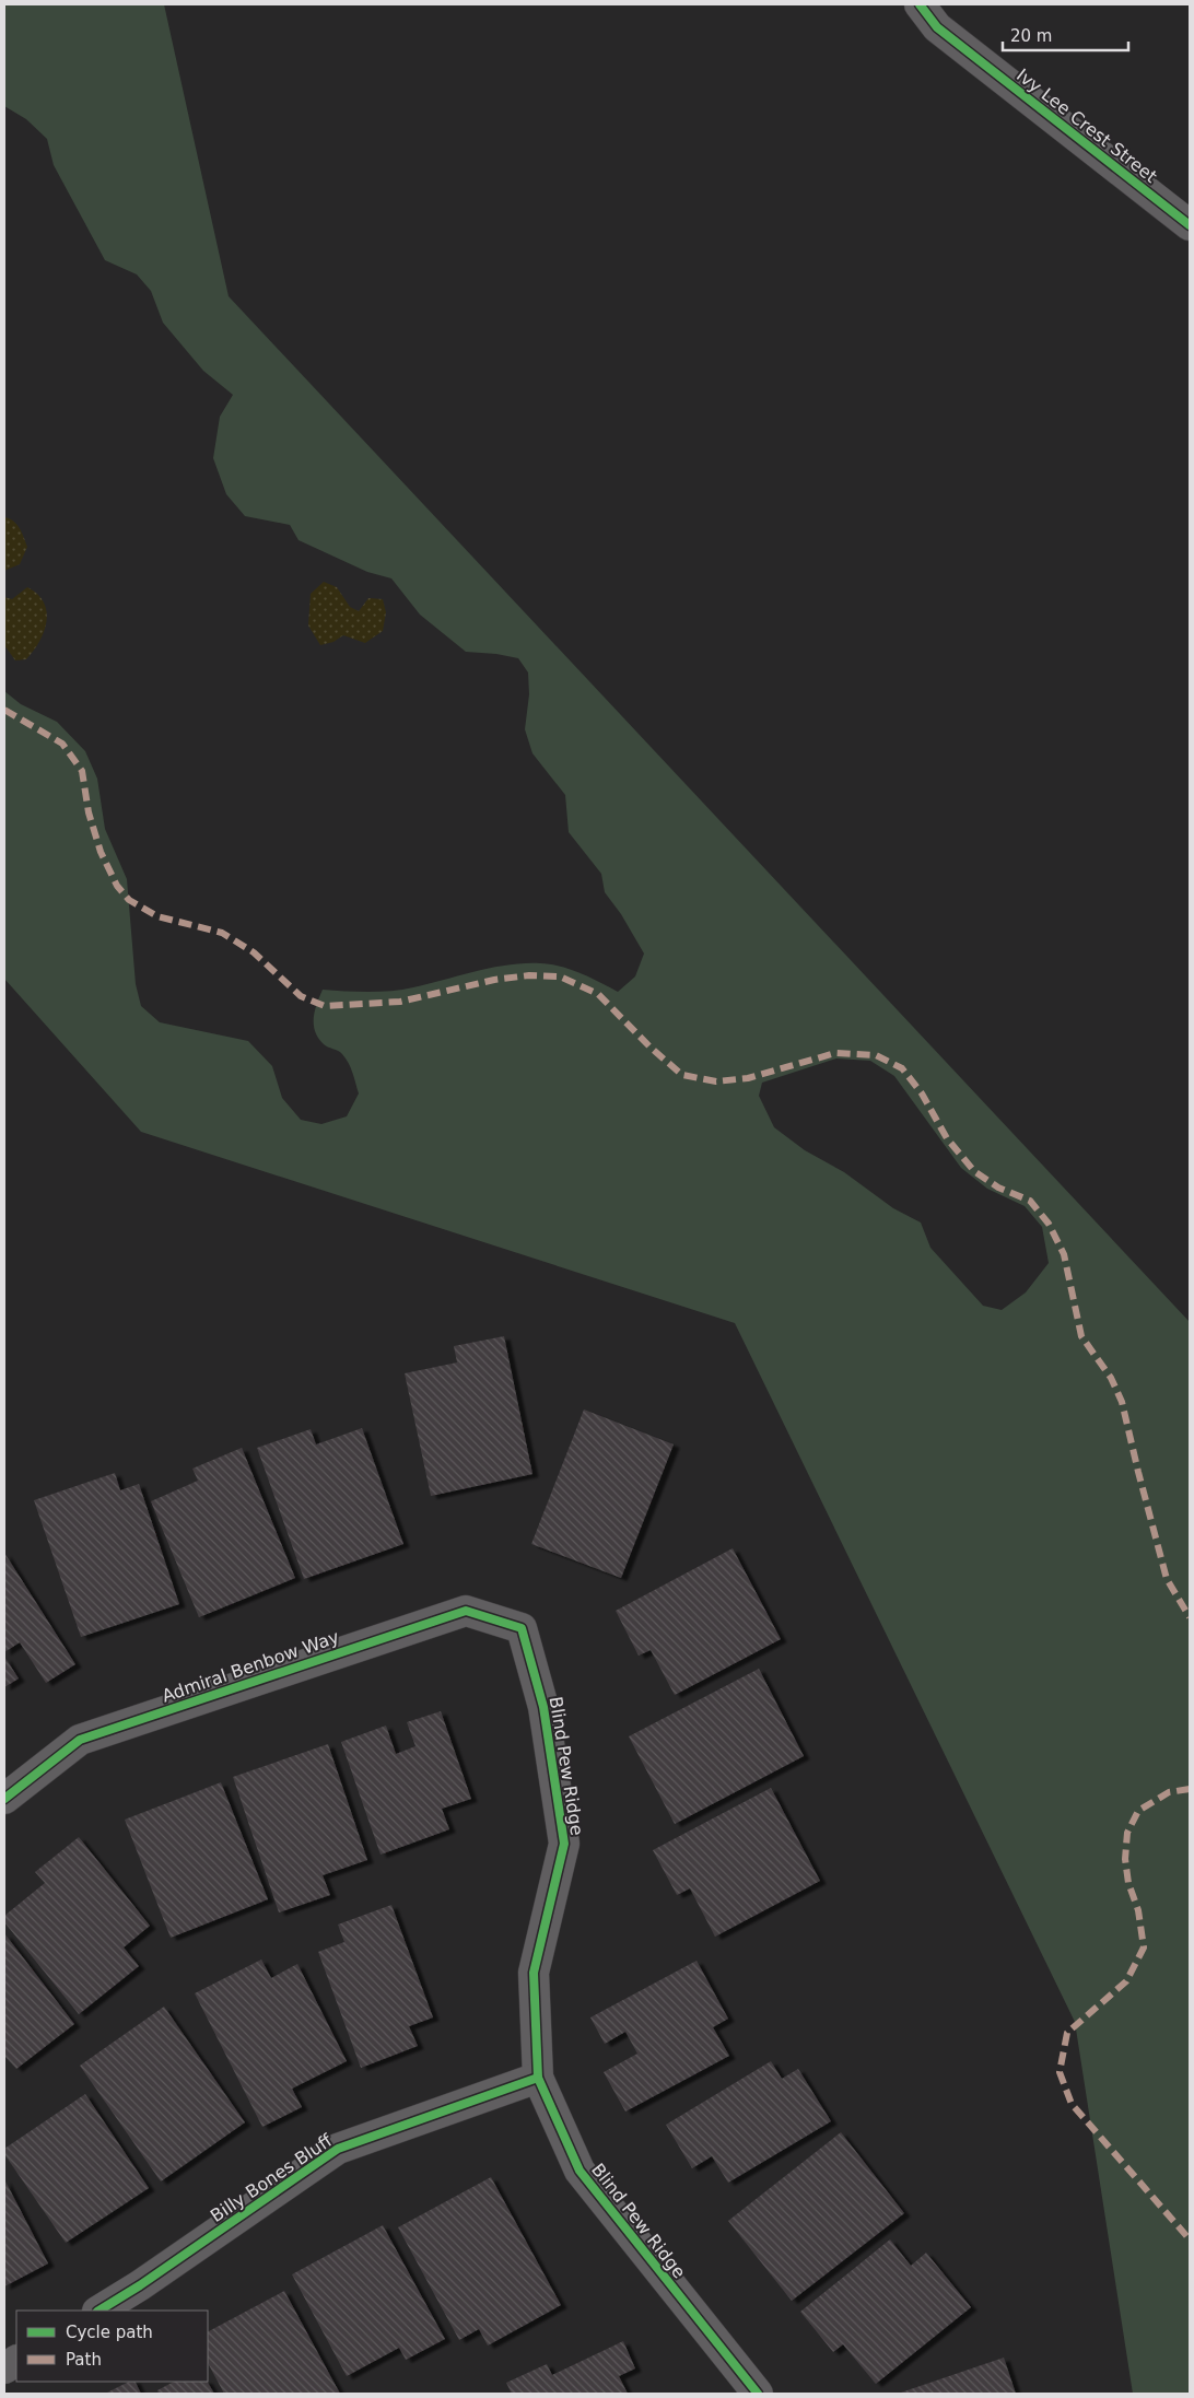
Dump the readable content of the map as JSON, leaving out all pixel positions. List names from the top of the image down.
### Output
{
  "streets": {
    "street": [
      "Ivy Lee Crest Street",
      "Admiral Benbow Way",
      "Blind Pew Ridge",
      "Billy Bones Bluff"
    ]
  },
  "crossings": [
    ["Admiral Benbow Way", "Blind Pew Ridge"],
    ["Blind Pew Ridge", "Billy Bones Bluff"]
  ],
  "legend": ["Cycle path", "Path"],
  "scale_bar": "20 m"
}
